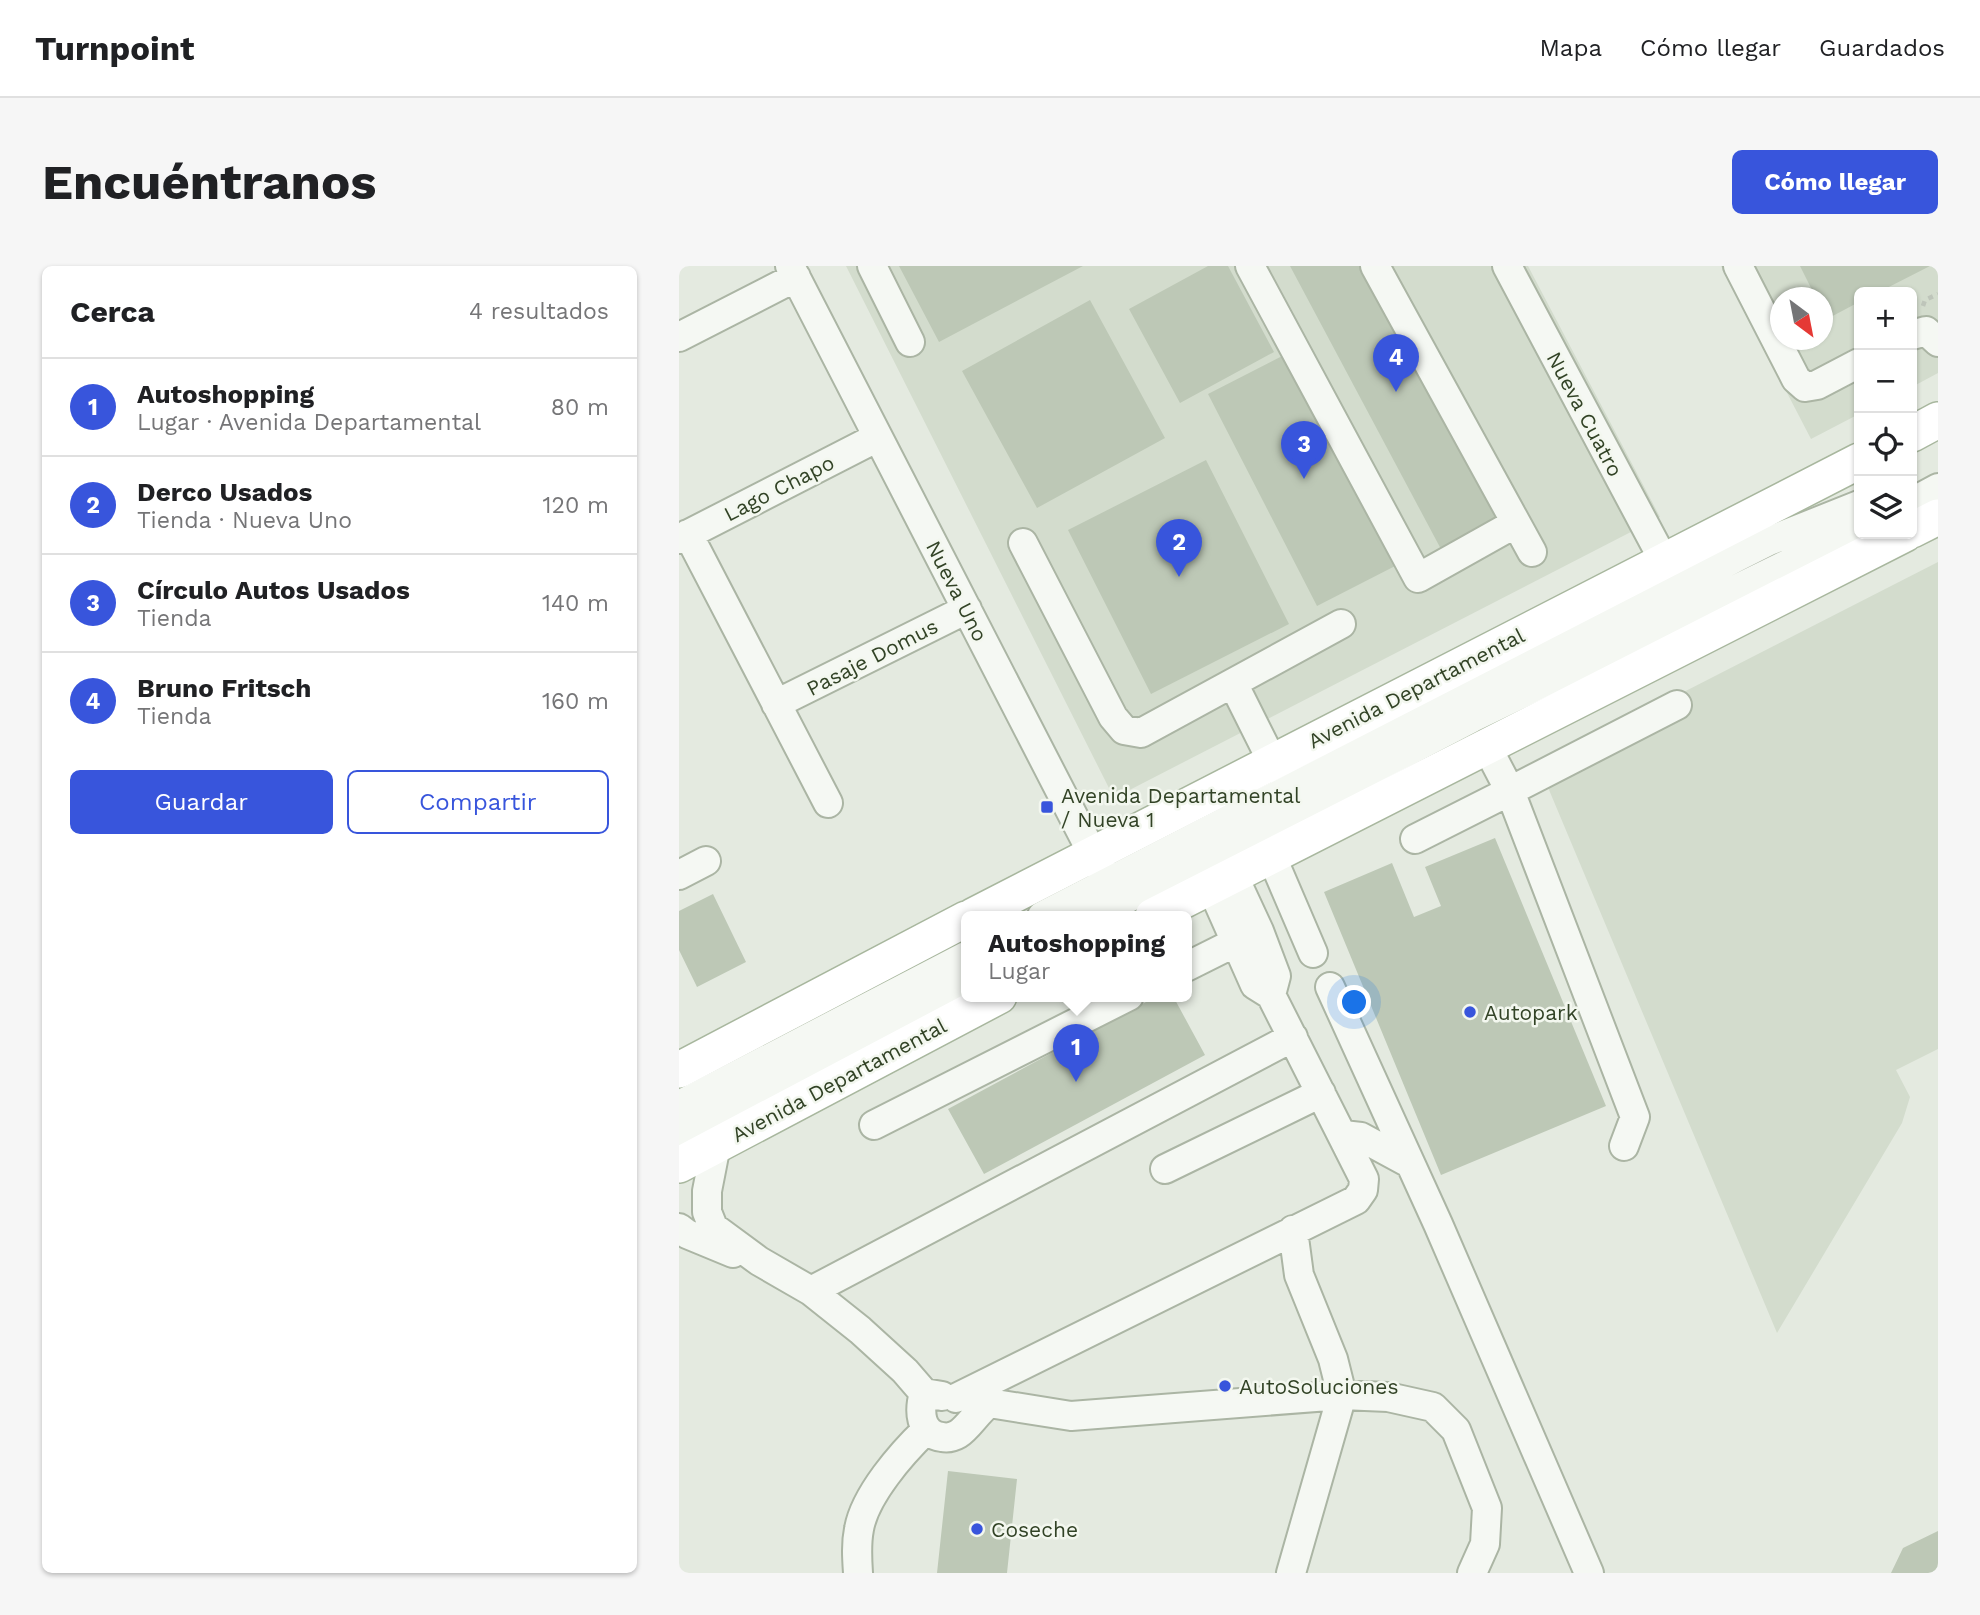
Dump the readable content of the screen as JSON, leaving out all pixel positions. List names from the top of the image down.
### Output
{
  "streets": {
    "main road": ["Avenida Departamental"],
    "street": [
      "Nueva Cuatro",
      "Lago Chapo",
      "Nueva Uno",
      "Pasaje Domus"
    ]
  },
  "crossings": [
    ["Nueva Cuatro", "Avenida Departamental"],
    ["Lago Chapo", "Nueva Uno"],
    ["Nueva Uno", "Pasaje Domus"],
    ["Nueva Uno", "Avenida Departamental"]
  ],
  "places": {
    "transit": ["Avenida Departamental / Nueva 1"],
    "other": ["Autopark", "AutoSoluciones", "Coseche"]
  },
  "north": "bottom right",
  "page": {
    "header": "Turnpoint",
    "nav": ["Mapa", "Cómo llegar", "Guardados"],
    "buttons": [
      "Cómo llegar",
      ["Guardar", "Compartir"]
    ],
    "title": "Encuéntranos",
    "heading": ["Cerca", "4 resultados"],
    "map_buttons": ["+", "−"],
    "pins": [
      "4",
      "3",
      "2",
      "1"
    ],
    "list": [
      {
        "mark": "1",
        "name": "Autoshopping",
        "note": "Lugar · Avenida Departamental",
        "value": "80 m"
      },
      {
        "mark": "2",
        "name": "Derco Usados",
        "note": "Tienda · Nueva Uno",
        "value": "120 m"
      },
      {
        "mark": "3",
        "name": "Círculo Autos Usados",
        "note": "Tienda",
        "value": "140 m"
      },
      {
        "mark": "4",
        "name": "Bruno Fritsch",
        "note": "Tienda",
        "value": "160 m"
      }
    ],
    "popup": ["Autoshopping", "Lugar"]
  }
}
